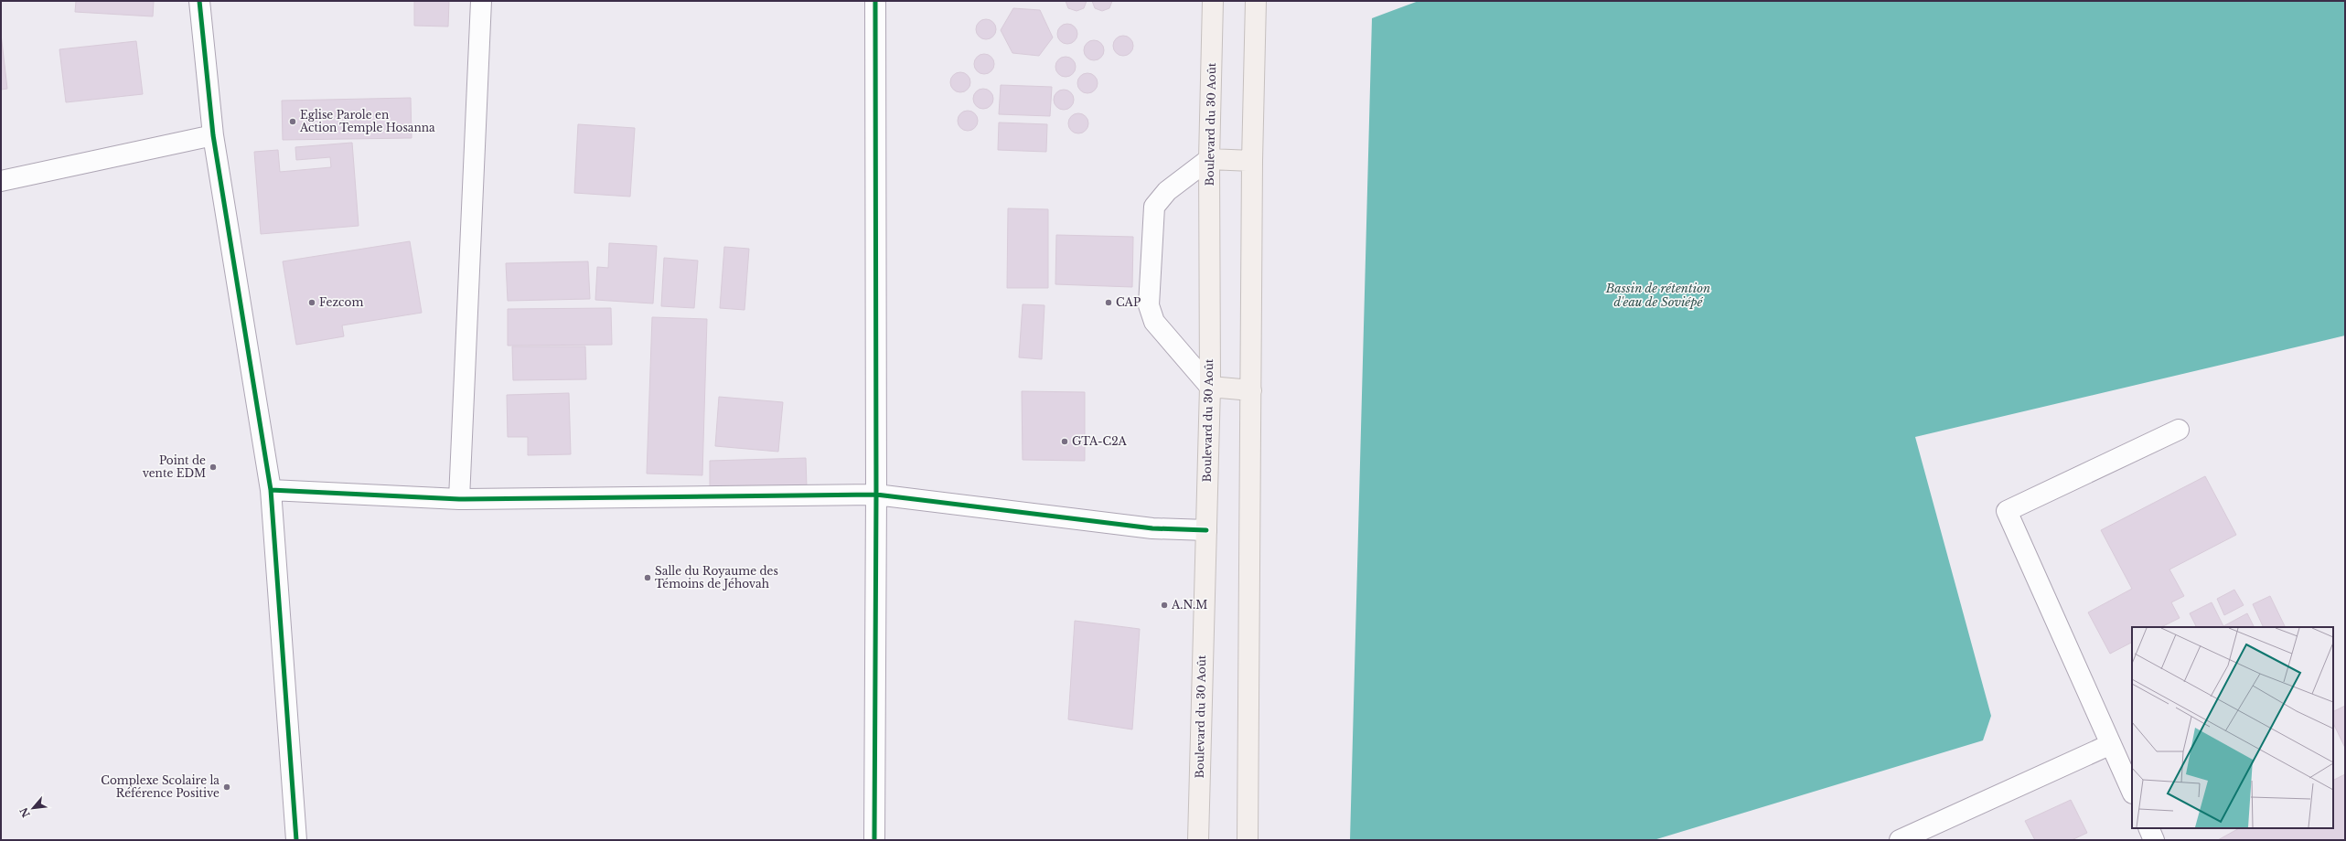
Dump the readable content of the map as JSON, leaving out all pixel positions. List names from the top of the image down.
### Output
{
  "streets": {
    "highway": ["Boulevard du 30 Août"]
  },
  "water": ["Bassin de rétention d'eau de Soviépé"],
  "places": [
    "Eglise Parole en Action Temple Hosanna",
    "Fezcom",
    "CAP",
    "GTA-C2A",
    "Point de vente EDM",
    "Salle du Royaume des Témoins de Jéhovah",
    "A.N.M",
    "Complexe Scolaire la Référence Positive"
  ],
  "north": "bottom left"
}
